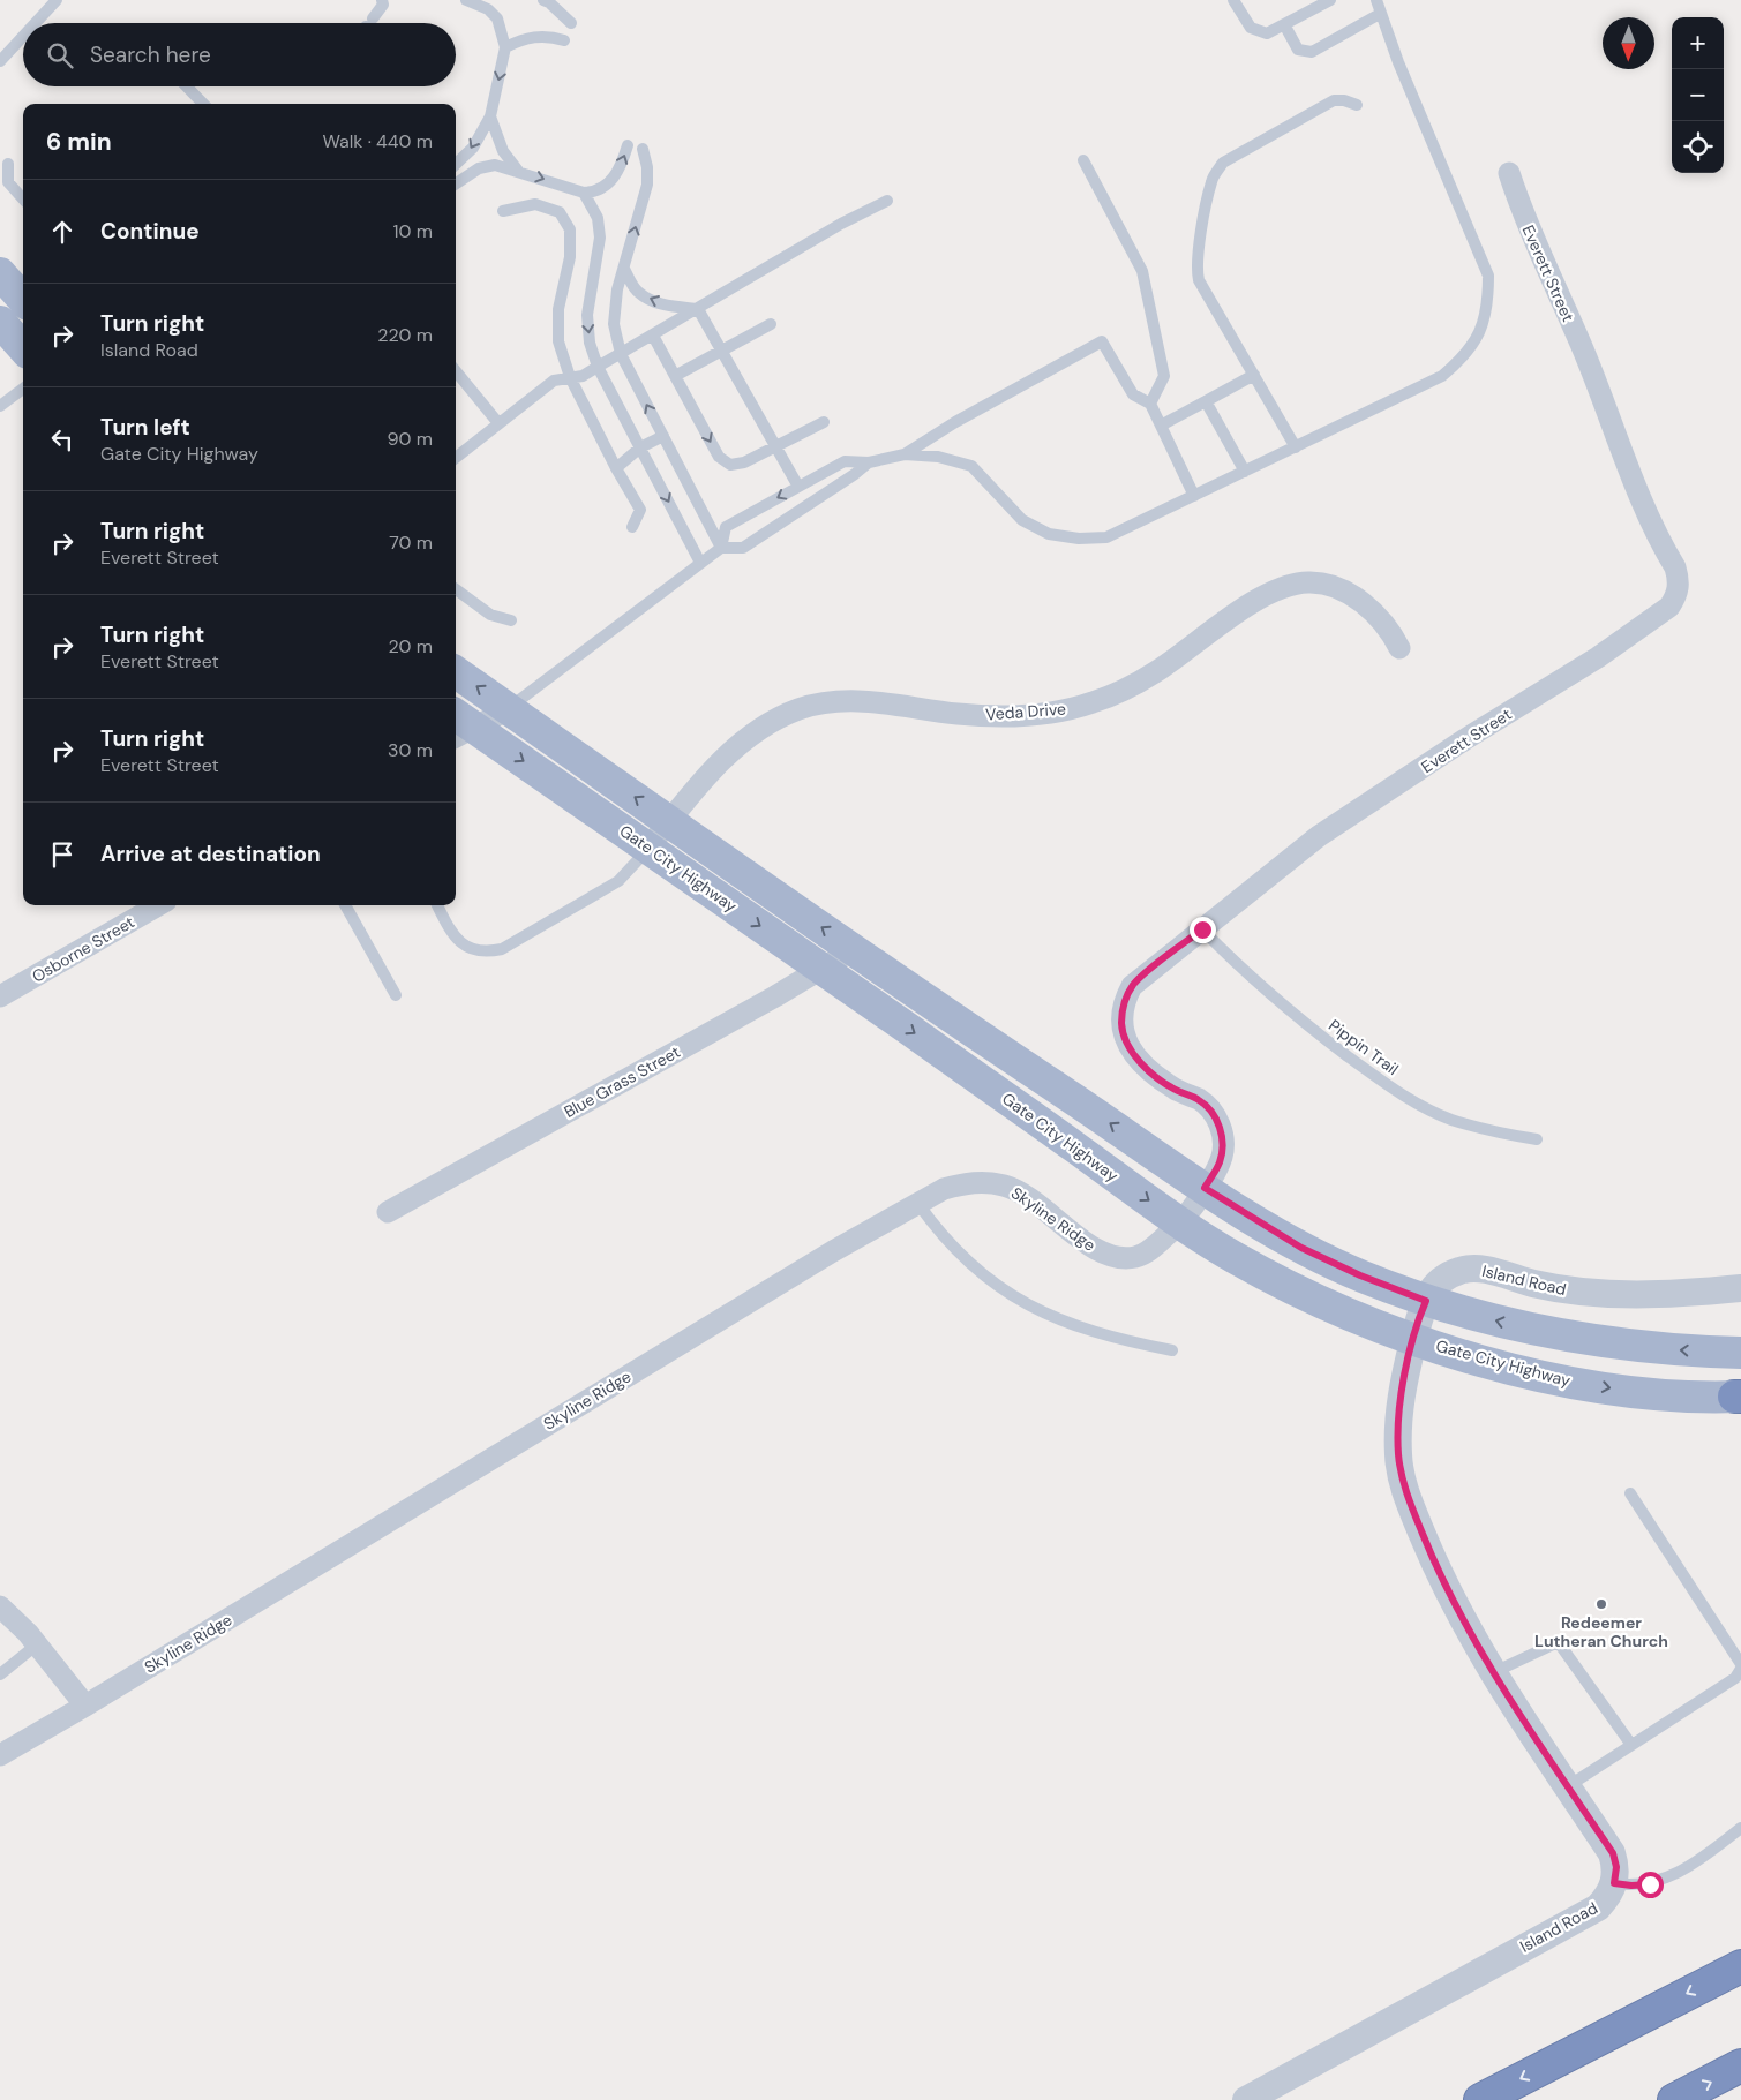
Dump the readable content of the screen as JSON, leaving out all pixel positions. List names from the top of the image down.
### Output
{
  "streets": {
    "main road": ["Gate City Highway"],
    "street": [
      "Everett Street",
      "Veda Drive",
      "Osborne Street",
      "Blue Grass Street",
      "Skyline Ridge",
      "Island Road"
    ],
    "lane": ["Pippin Trail"]
  },
  "crossings": [
    ["Everett Street", "Gate City Highway"],
    ["Everett Street", "Pippin Trail"],
    ["Everett Street", "Skyline Ridge"],
    ["Veda Drive", "Gate City Highway"],
    ["Gate City Highway", "Blue Grass Street"],
    ["Gate City Highway", "Skyline Ridge"],
    ["Gate City Highway", "Island Road"]
  ],
  "places": ["Redeemer Lutheran Church"],
  "north": "bottom",
  "page": {
    "map_buttons": ["+", "−"],
    "search": "Search here",
    "heading": ["6 min", "Walk · 440 m"],
    "list": [
      ["Continue", "10 m"],
      ["Turn right", "Island Road", "220 m"],
      ["Turn left", "Gate City Highway", "90 m"],
      ["Turn right", "Everett Street", "70 m"],
      ["Turn right", "Everett Street", "20 m"],
      ["Turn right", "Everett Street", "30 m"],
      "Arrive at destination"
    ]
  }
}
